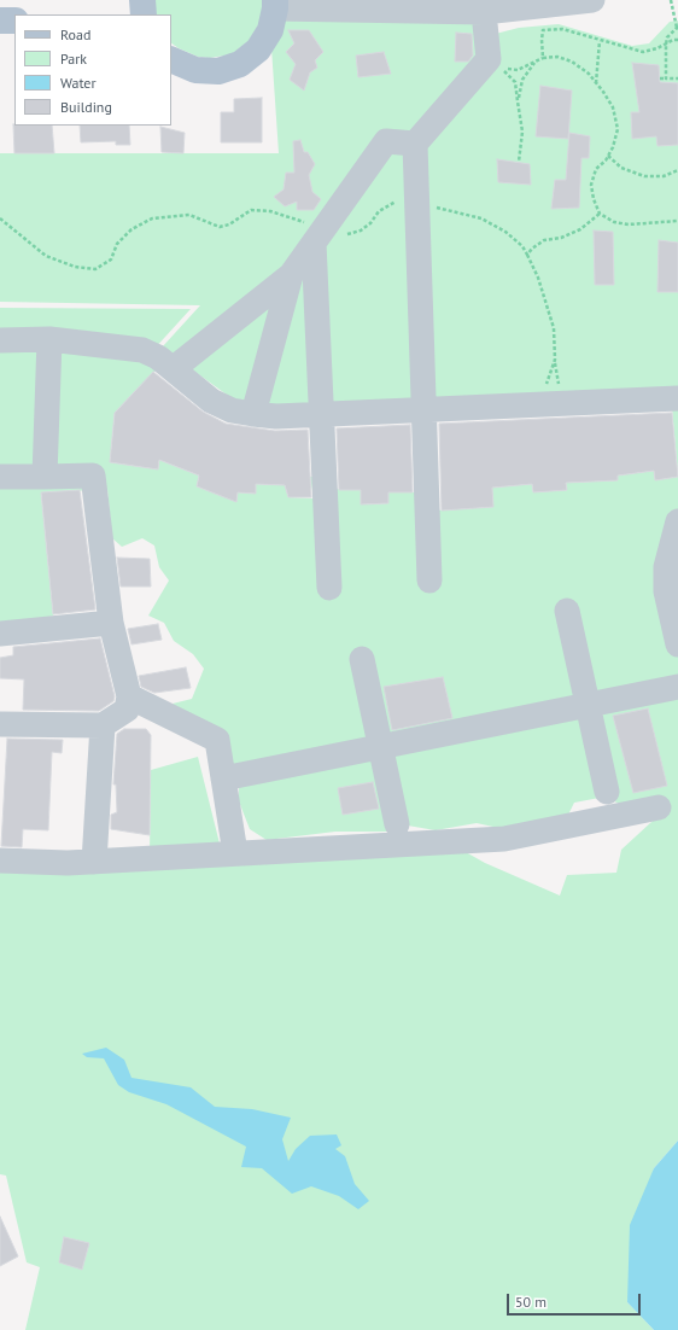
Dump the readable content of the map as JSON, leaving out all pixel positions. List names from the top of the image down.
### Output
{
  "legend": [
    "Road",
    "Park",
    "Water",
    "Building"
  ],
  "scale_bar": "50 m"
}
